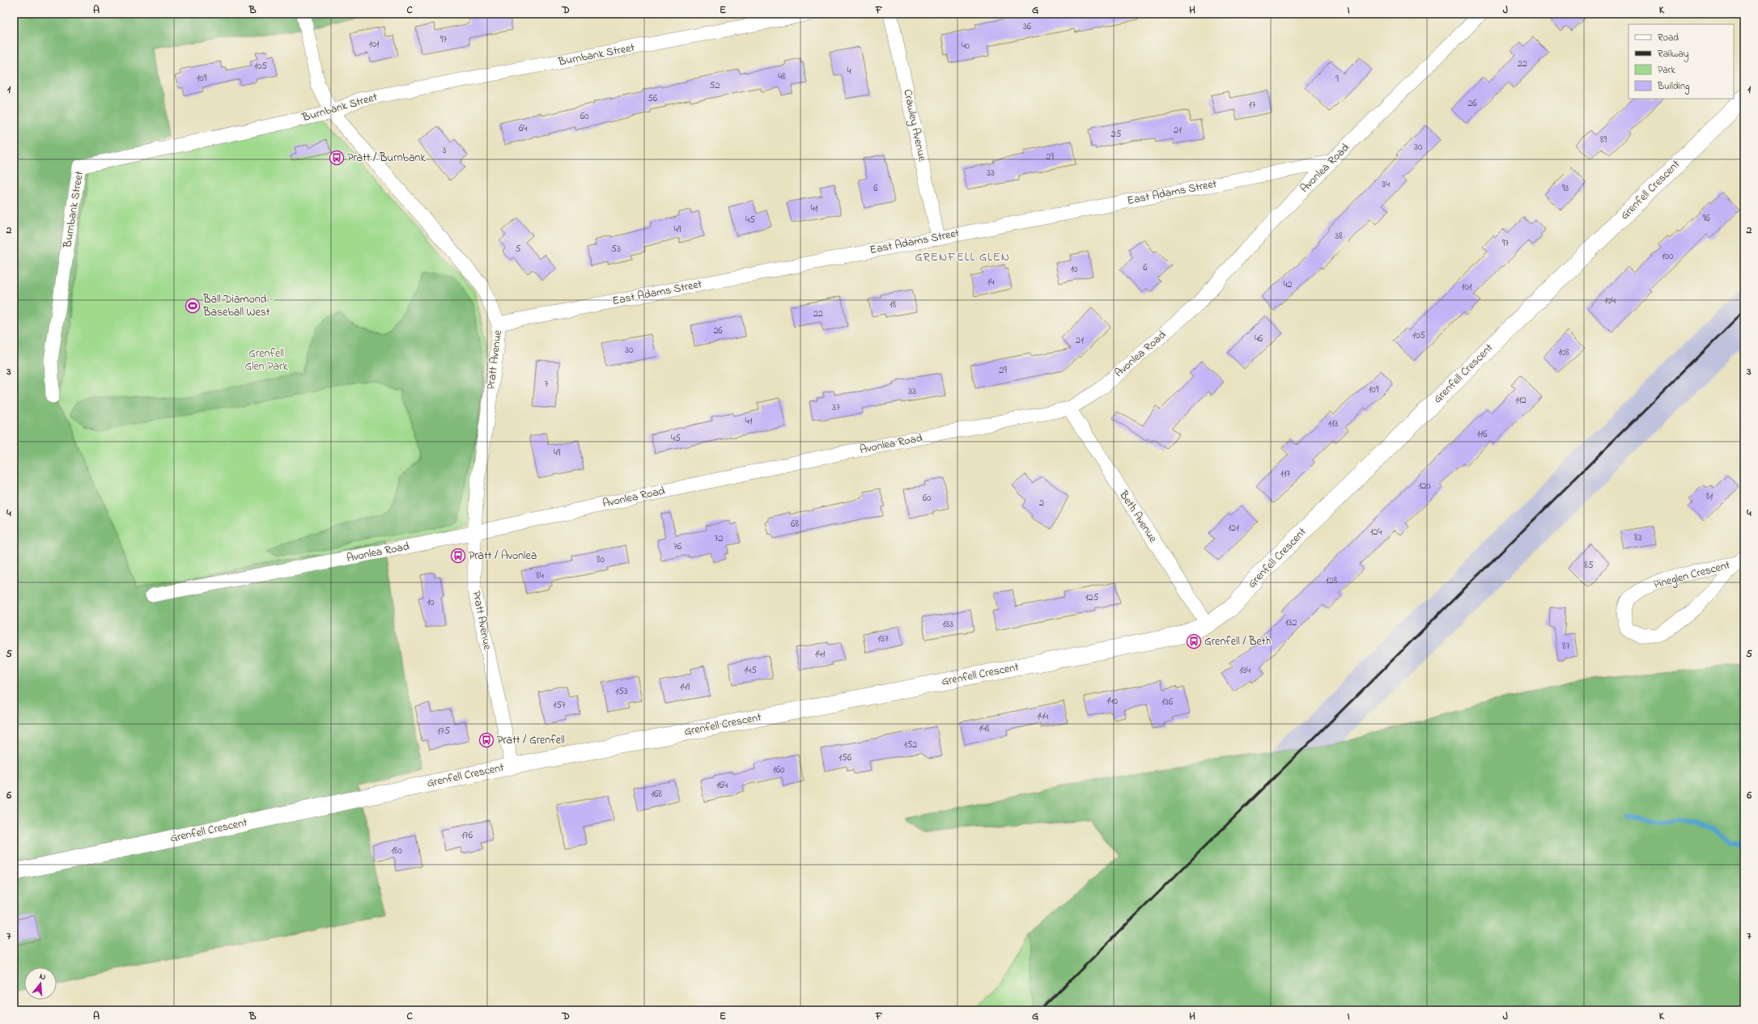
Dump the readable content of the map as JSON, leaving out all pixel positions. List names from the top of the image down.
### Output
{
  "streets": {
    "street": [
      "Burnbank Street",
      "Crawley Avenue",
      "Avonlea Road",
      "Grenfell Crescent",
      "East Adams Street",
      "Pratt Avenue",
      "Beth Avenue",
      "Pineglen Crescent"
    ]
  },
  "crossings": [
    ["Burnbank Street", "Pratt Avenue"],
    ["Crawley Avenue", "East Adams Street"],
    ["Avonlea Road", "East Adams Street"],
    ["Avonlea Road", "Pratt Avenue"],
    ["Avonlea Road", "Beth Avenue"],
    ["Grenfell Crescent", "Pratt Avenue"],
    ["Grenfell Crescent", "Beth Avenue"],
    ["East Adams Street", "Pratt Avenue"]
  ],
  "districts": ["GRENFELL GLEN"],
  "parks": ["Grenfell Glen Park"],
  "places": {
    "bus stop": [
      "Pratt / Burnbank",
      "Pratt / Avonlea",
      "Grenfell / Beth",
      "Pratt / Grenfell"
    ],
    "sports": ["Ball Diamond - Baseball West"]
  },
  "house_numbers": [
    "36",
    "97",
    "101",
    "40",
    "22",
    "105",
    "4",
    "48",
    "109",
    "9",
    "52",
    "56",
    "26",
    "17",
    "60",
    "64",
    "21",
    "25",
    "89",
    "30",
    "3",
    "29",
    "33",
    "34",
    "6",
    "93",
    "41",
    "96",
    "45",
    "49",
    "38",
    "97",
    "5",
    "53",
    "100",
    "6",
    "10",
    "14",
    "42",
    "101",
    "104",
    "18",
    "22",
    "26",
    "105",
    "46",
    "21",
    "30",
    "108",
    "29",
    "7",
    "109",
    "33",
    "112",
    "37",
    "41",
    "113",
    "116",
    "45",
    "49",
    "117",
    "120",
    "81",
    "60",
    "2",
    "68",
    "121",
    "124",
    "83",
    "72",
    "76",
    "80",
    "85",
    "84",
    "128",
    "125",
    "10",
    "132",
    "133",
    "137",
    "87",
    "141",
    "145",
    "134",
    "149",
    "153",
    "140",
    "136",
    "157",
    "144",
    "148",
    "175",
    "152",
    "156",
    "160",
    "164",
    "168",
    "176",
    "180"
  ],
  "legend": [
    "Road",
    "Railway",
    "Park",
    "Building"
  ],
  "north": "top",
  "grid": {
    "columns": [
      "A",
      "B",
      "C",
      "D",
      "E",
      "F",
      "G",
      "H",
      "I",
      "J",
      "K"
    ],
    "rows": [
      "1",
      "2",
      "3",
      "4",
      "5",
      "6",
      "7"
    ]
  }
}
